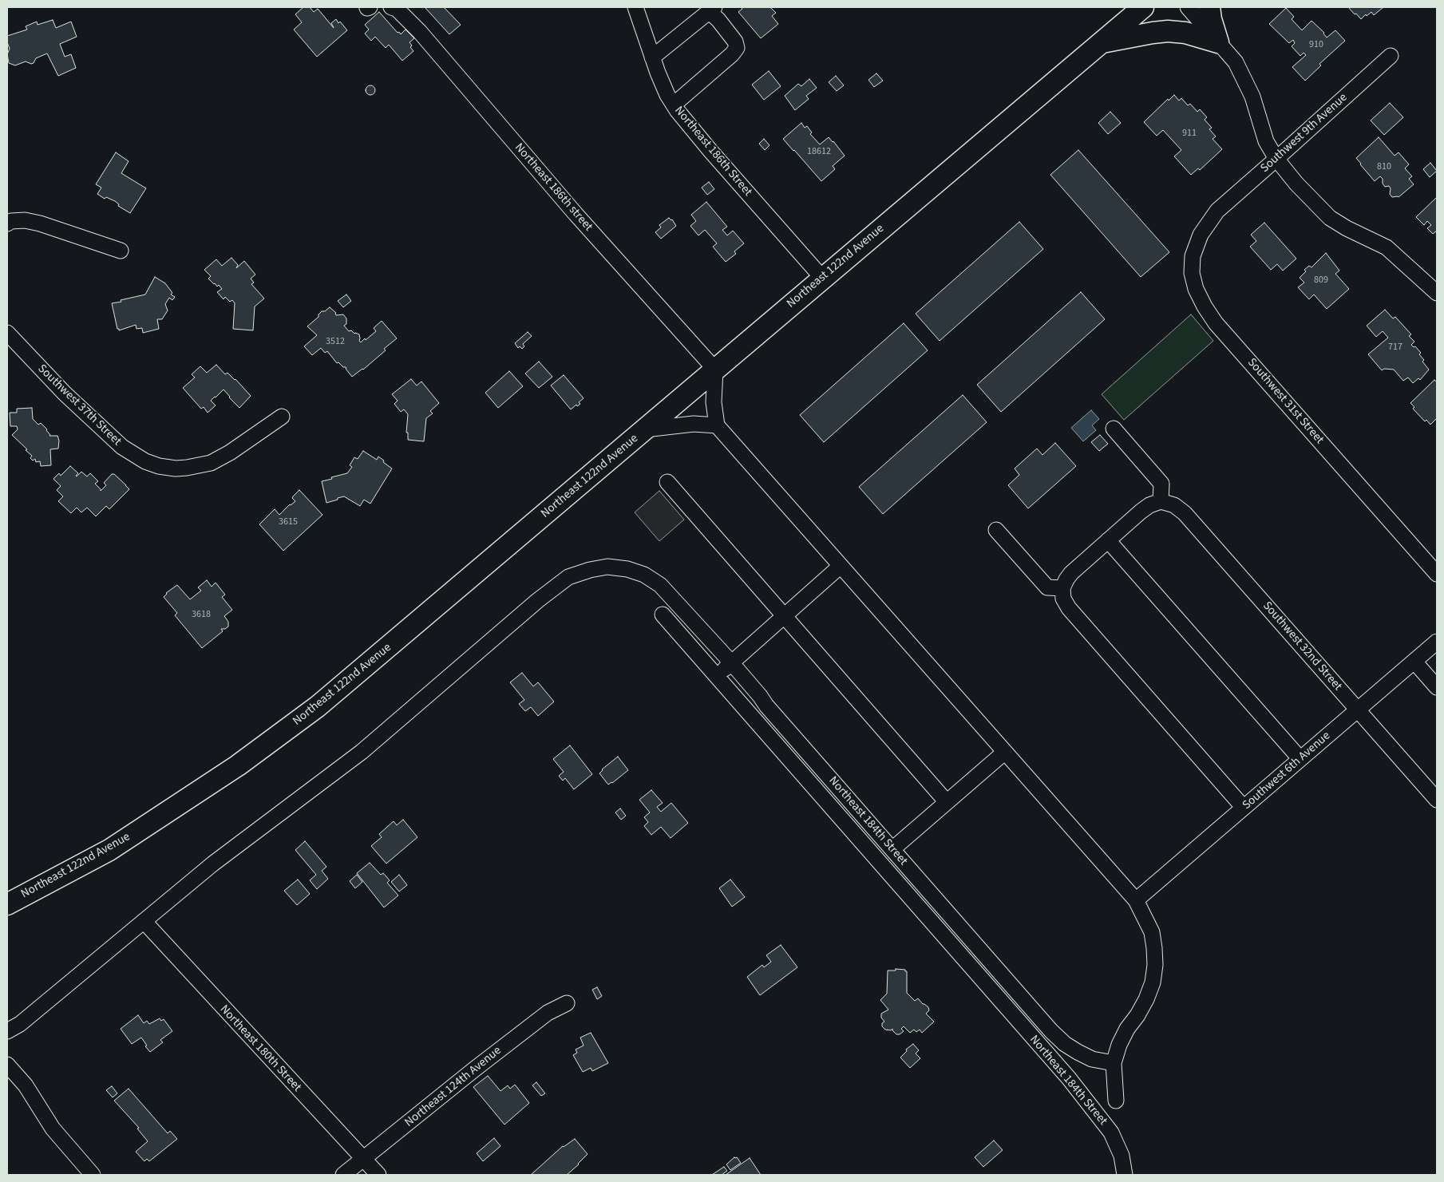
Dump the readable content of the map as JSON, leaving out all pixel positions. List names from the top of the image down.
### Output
{
  "streets": {
    "highway": ["Northeast 122nd Avenue"],
    "street": [
      "Southwest 9th Avenue",
      "Northeast 186th Street",
      "Northeast 186th street",
      "Southwest 31st Street",
      "Southwest 37th Street",
      "Southwest 32nd Street",
      "Southwest 6th Avenue",
      "Northeast 184th Street",
      "Northeast 180th Street",
      "Northeast 124th Avenue"
    ]
  },
  "crossings": [
    ["Southwest 9th Avenue", "Southwest 31st Street"],
    ["Northeast 186th Street", "Northeast 122nd Avenue"],
    ["Northeast 186th street", "Northeast 122nd Avenue"],
    ["Southwest 32nd Street", "Southwest 6th Avenue"],
    ["Northeast 184th Street", "Northeast 180th Street"],
    ["Northeast 180th Street", "Northeast 124th Avenue"]
  ],
  "house_numbers": [
    "910",
    "911",
    "18612",
    "810",
    "809",
    "3512",
    "717",
    "3615",
    "3618"
  ]
}
